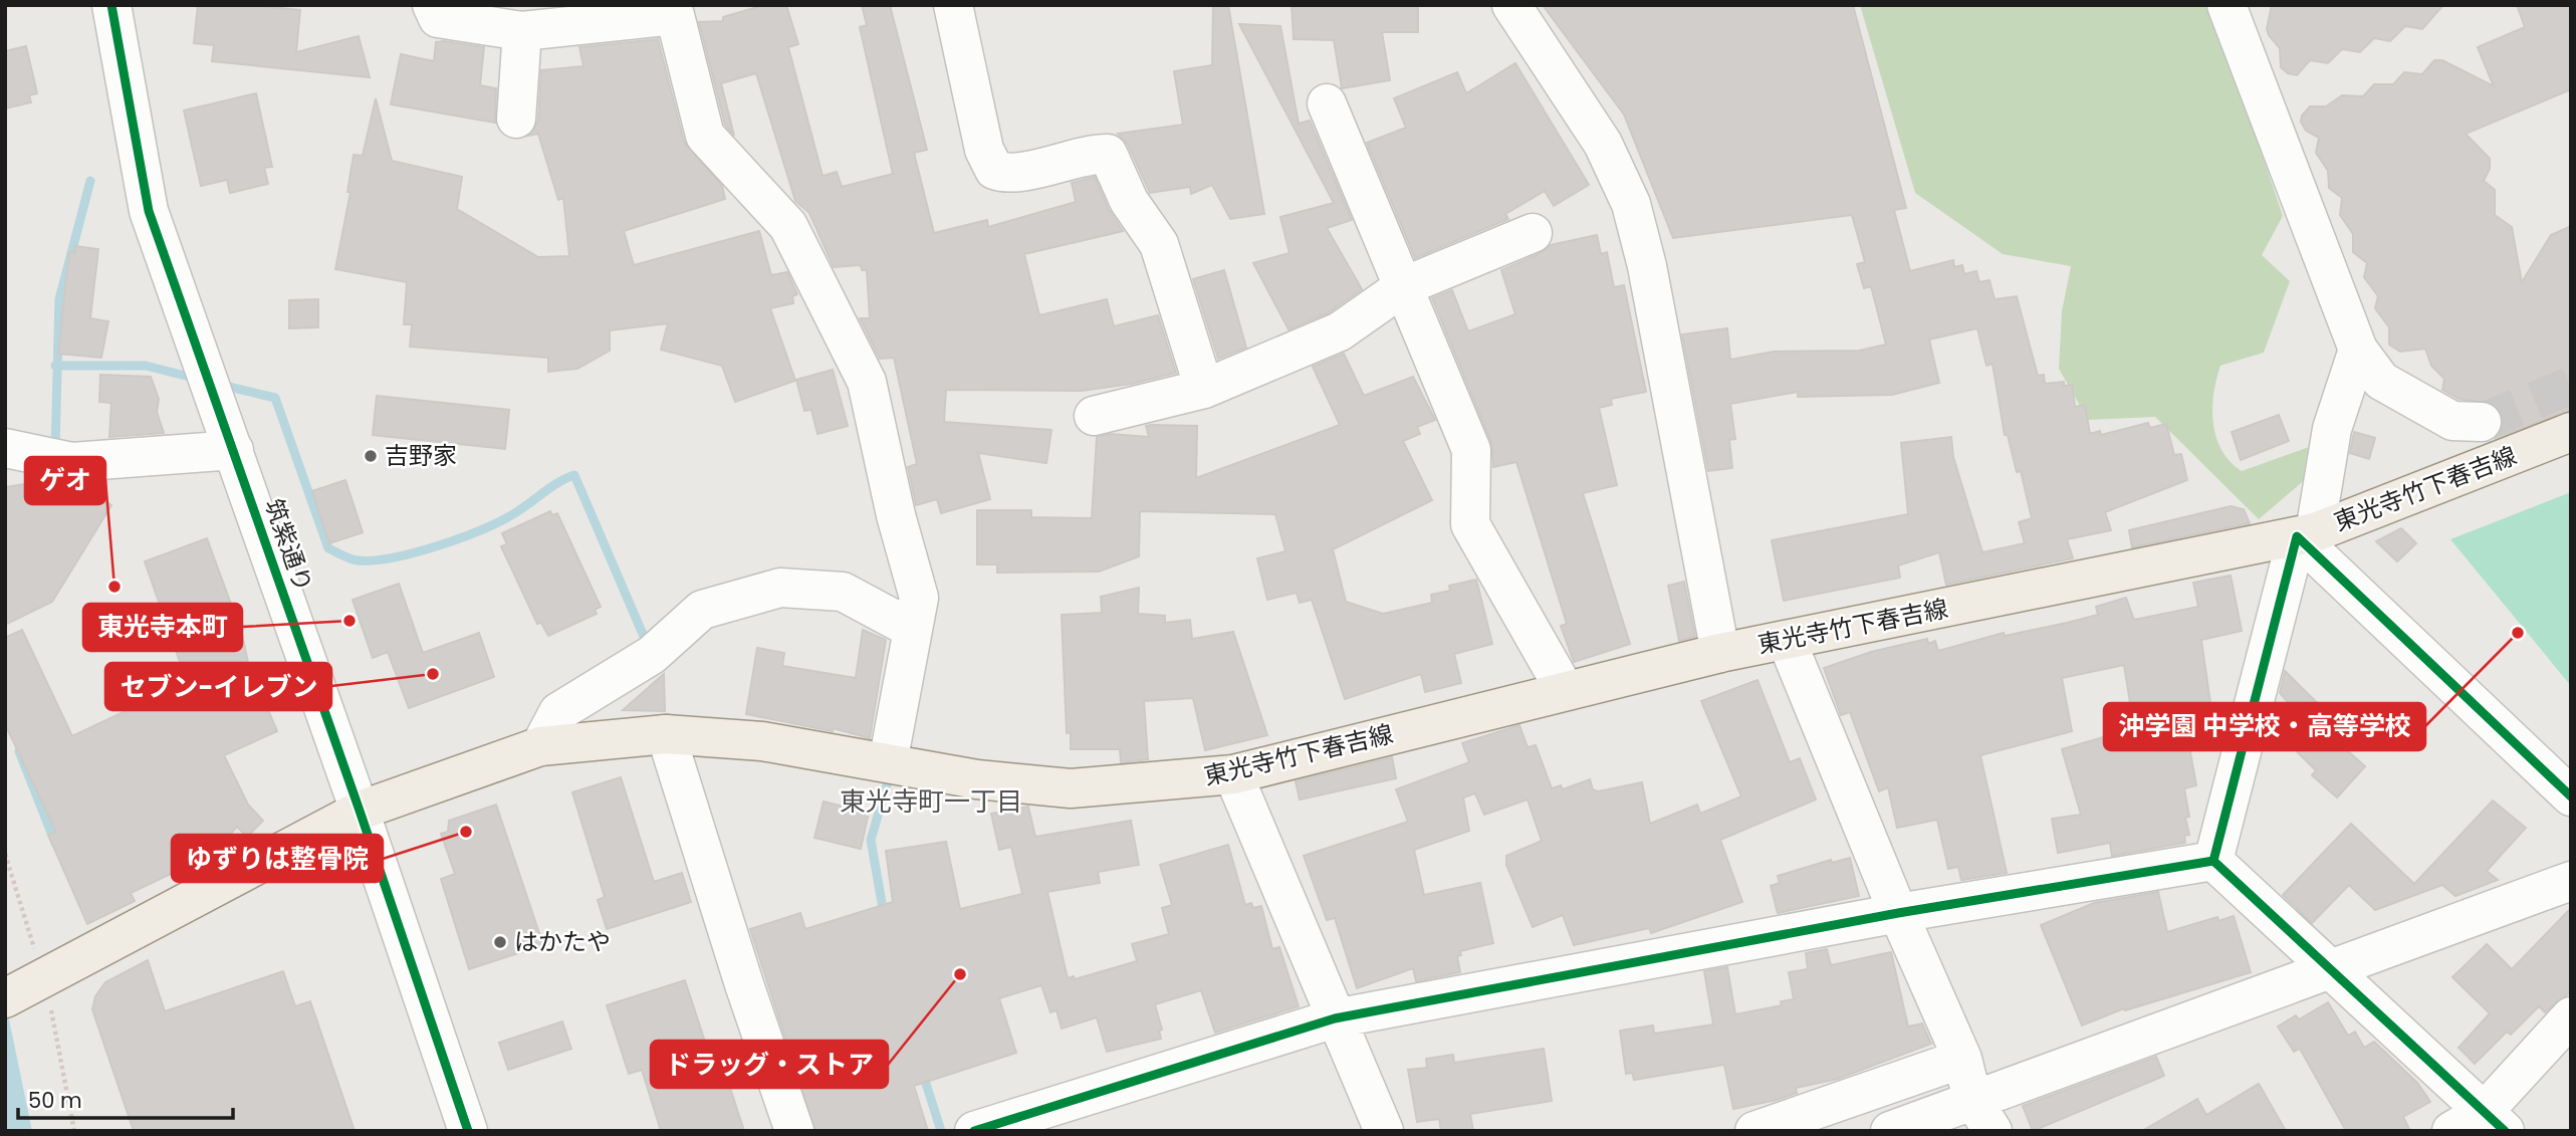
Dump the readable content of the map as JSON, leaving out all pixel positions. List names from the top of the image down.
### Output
{
  "streets": {
    "main road": ["東光寺竹下春吉線"],
    "street": ["筑紫通り"]
  },
  "crossings": [
    ["東光寺竹下春吉線", "筑紫通り"]
  ],
  "districts": ["東光寺町一丁目"],
  "places": [
    "吉野家",
    "ゲオ",
    "東光寺本町",
    "沖学園 中学校・高等学校",
    "セブン-イレブン",
    "ゆずりは整骨院",
    "はかたや",
    "ドラッグ・ストア"
  ],
  "scale_bar": "50 m"
}
